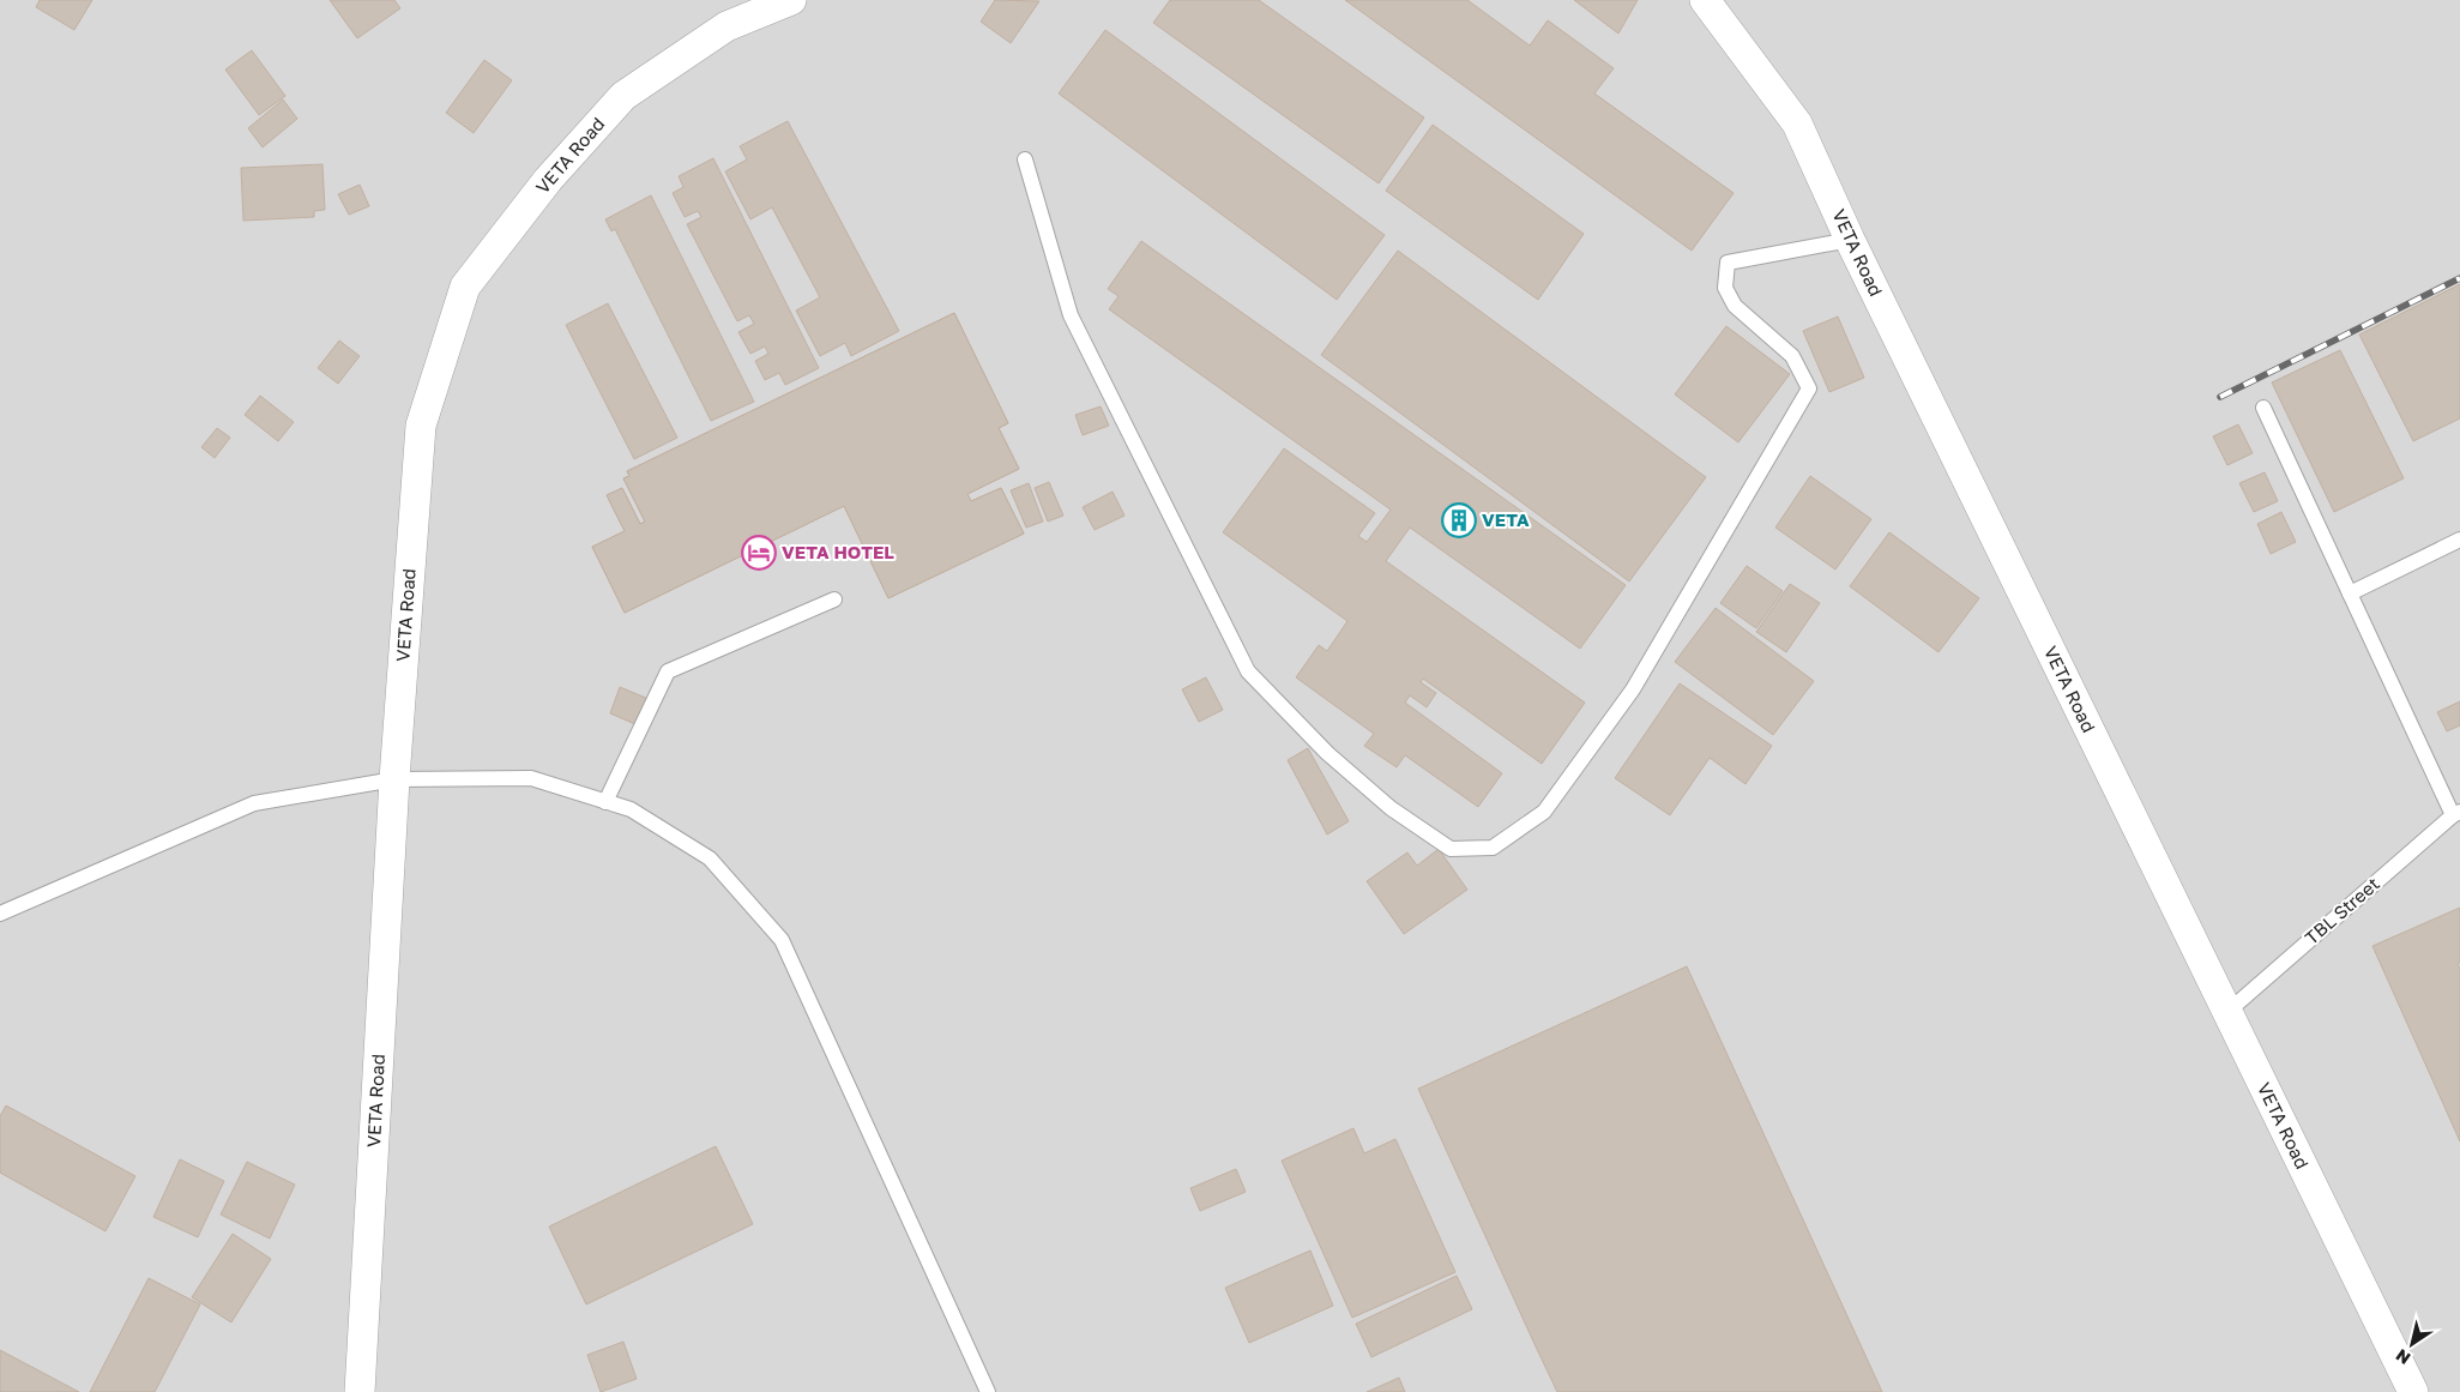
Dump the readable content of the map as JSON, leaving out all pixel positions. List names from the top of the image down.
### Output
{
  "streets": {
    "street": ["VETA Road"],
    "lane": ["TBL Street"]
  },
  "crossings": [
    ["VETA Road", "TBL Street"]
  ],
  "places": {
    "building": ["VETA"],
    "hotel": ["VETA HOTEL"]
  },
  "north": "bottom left"
}
